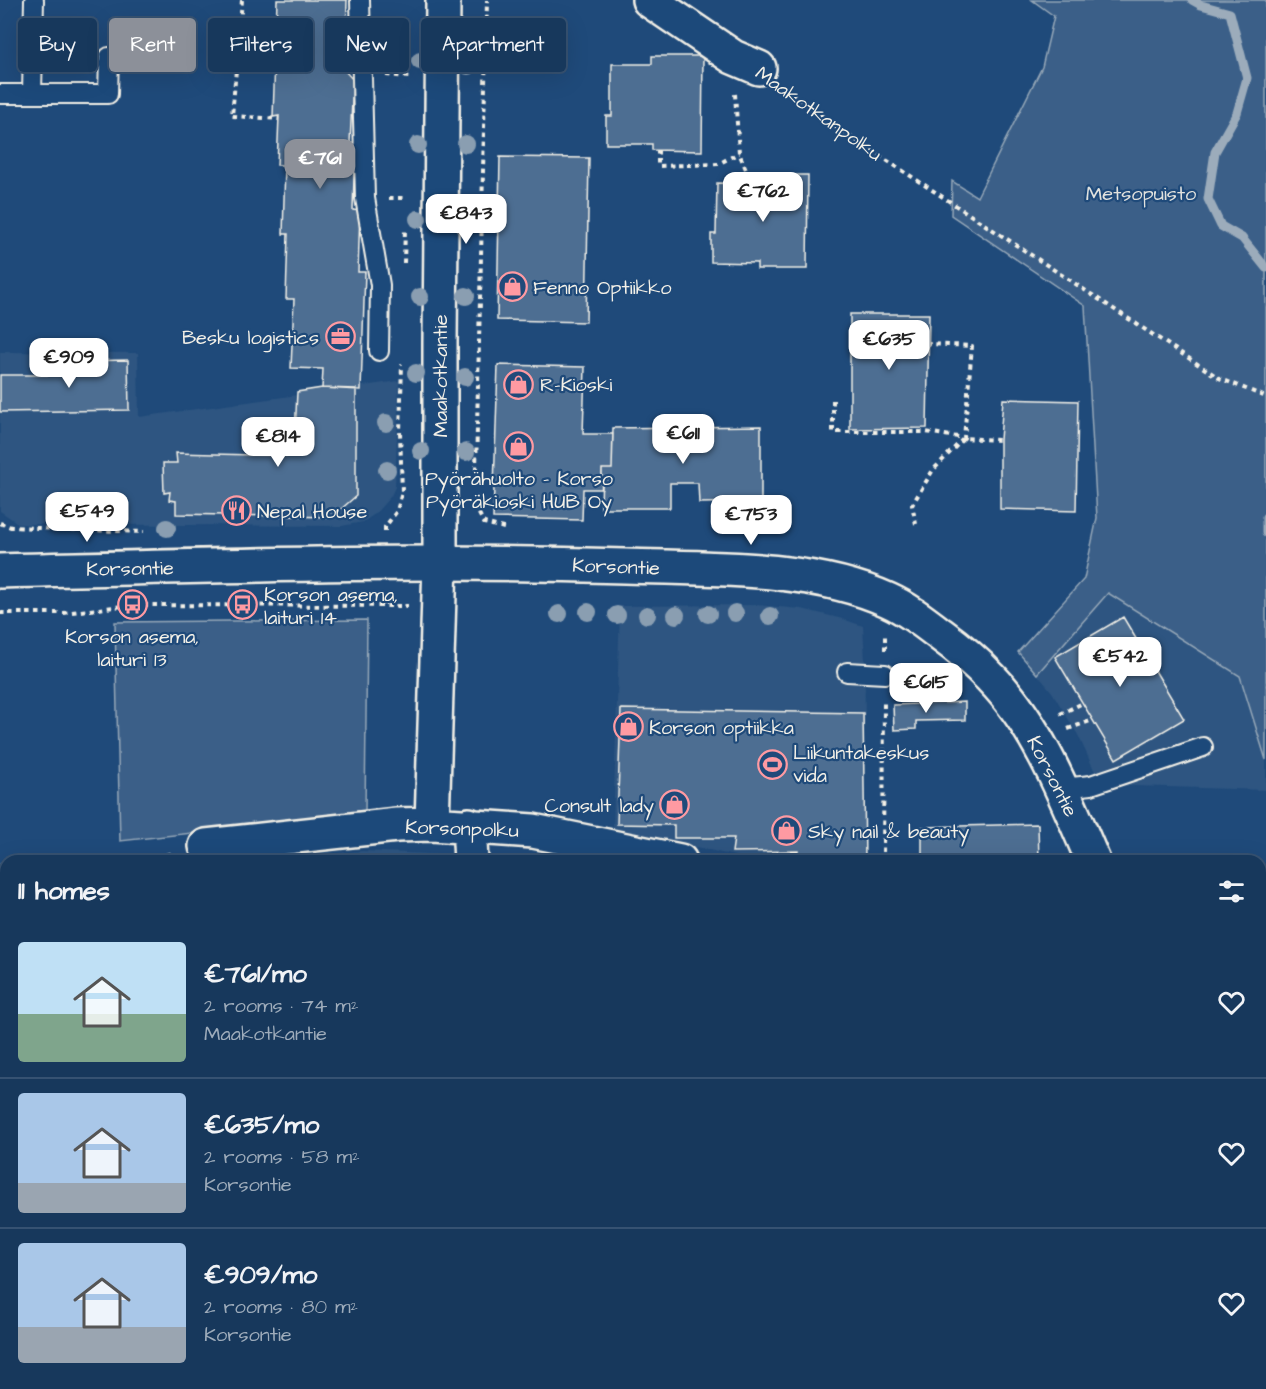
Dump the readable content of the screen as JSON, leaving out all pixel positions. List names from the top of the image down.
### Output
{
  "streets": {
    "street": [
      "Maakotkanpolku",
      "Maakotkantie",
      "Korsontie",
      "Korsonpolku"
    ]
  },
  "crossings": [
    ["Maakotkantie", "Korsontie"],
    ["Maakotkantie", "Korsonpolku"]
  ],
  "parks": ["Metsopuisto"],
  "places": {
    "shop": [
      "Fenno Optiikko",
      "R-Kioski",
      "Pyörähuolto - Korso Pyöräkioski HUB Oy",
      "Korson optiikka",
      "Consult lady",
      "Sky nail & beauty"
    ],
    "office": ["Besku logistics"],
    "restaurant": ["Nepal House"],
    "bus stop": ["Korson asema, laituri 13", "Korson asema, laituri 14"],
    "sports": ["Liikuntakeskus vida"]
  },
  "page": {
    "chip": [
      "Buy",
      "Rent",
      "Filters",
      "New",
      "Apartment"
    ],
    "price": [
      "€761",
      "€762",
      "€843",
      "€635",
      "€909",
      "€611",
      "€814",
      "€549",
      "€753",
      "€542",
      "€615"
    ],
    "heading": "11 homes",
    "list": [
      {
        "name": "€761/mo",
        "note": "2 rooms · 74 m² · Maakotkantie"
      },
      {
        "name": "€635/mo",
        "note": "2 rooms · 58 m² · Korsontie"
      },
      {
        "name": "€909/mo",
        "note": "2 rooms · 80 m² · Korsontie"
      }
    ]
  }
}
